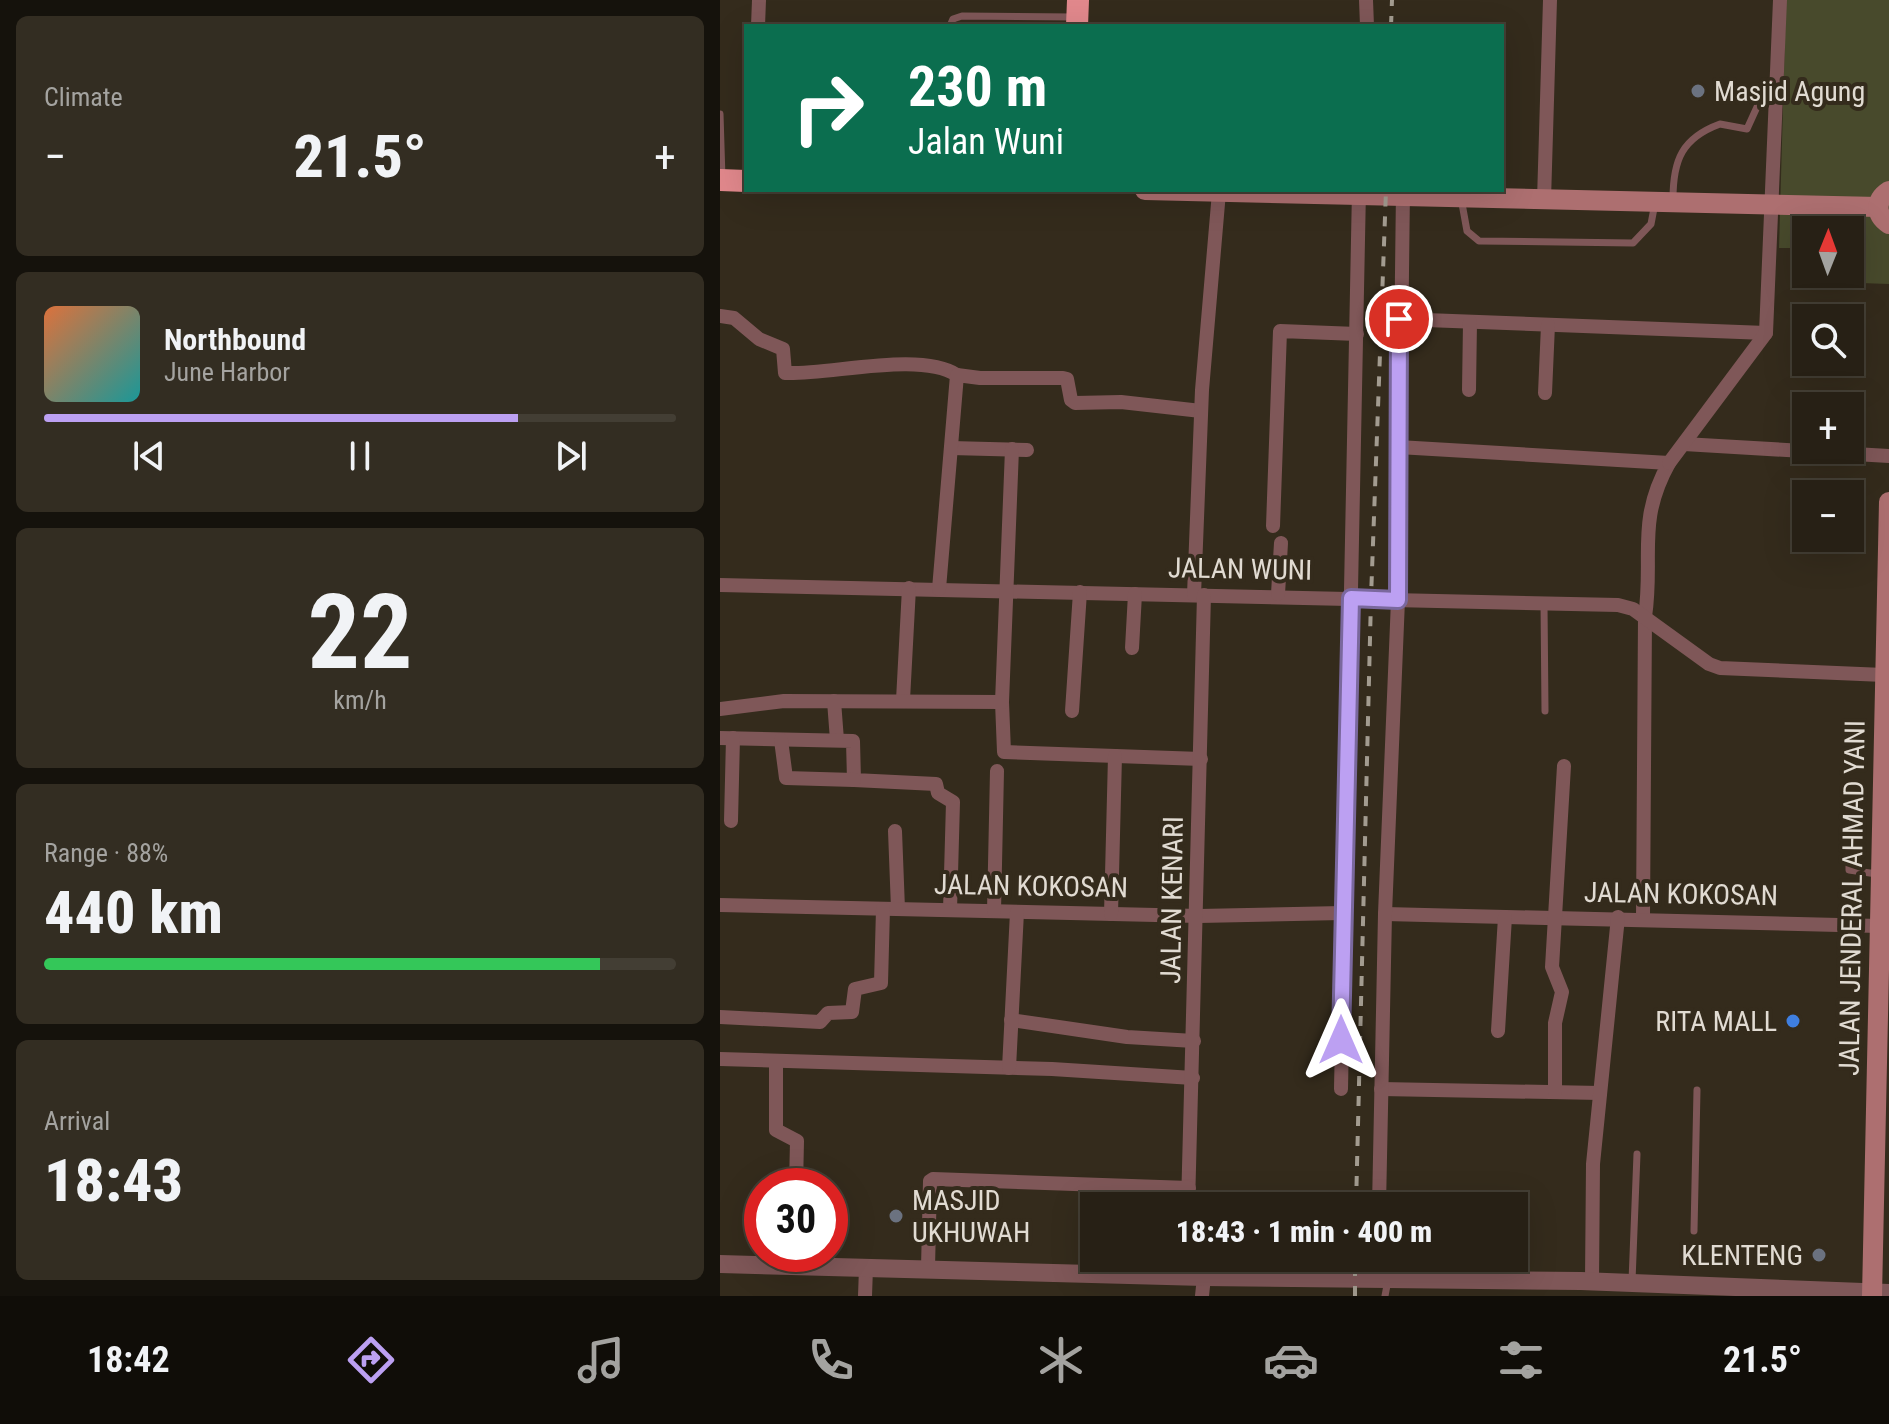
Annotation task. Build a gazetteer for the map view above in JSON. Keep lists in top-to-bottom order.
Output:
{
  "streets": {
    "main road": ["JALAN JENDERAL AHMAD YANI"],
    "street": ["JALAN WUNI", "JALAN KOKOSAN", "JALAN KENARI"]
  },
  "crossings": [
    ["JALAN WUNI", "JALAN JENDERAL AHMAD YANI"],
    ["JALAN WUNI", "JALAN KENARI"],
    ["JALAN KOKOSAN", "JALAN JENDERAL AHMAD YANI"],
    ["JALAN KOKOSAN", "JALAN KENARI"]
  ],
  "places": [
    "Masjid Agung",
    "RITA MALL",
    "MASJID UKHUWAH",
    "KLENTENG"
  ],
  "north": "top",
  "page": {
    "tile": [
      "Climate",
      ["22", "km/h"],
      ["Range · 88%", "440 km"],
      ["Arrival", "18:43"]
    ],
    "turn": ["230 m", "Jalan Wuni"],
    "heat": ["−", "21.5°", "+"],
    "map_buttons": ["+", "−"],
    "song": ["Northbound", "June Harbor"],
    "limit": "30",
    "trip": "18:43 · 1 min · 400 m",
    "tabs": ["18:42", "21.5°"]
  }
}
